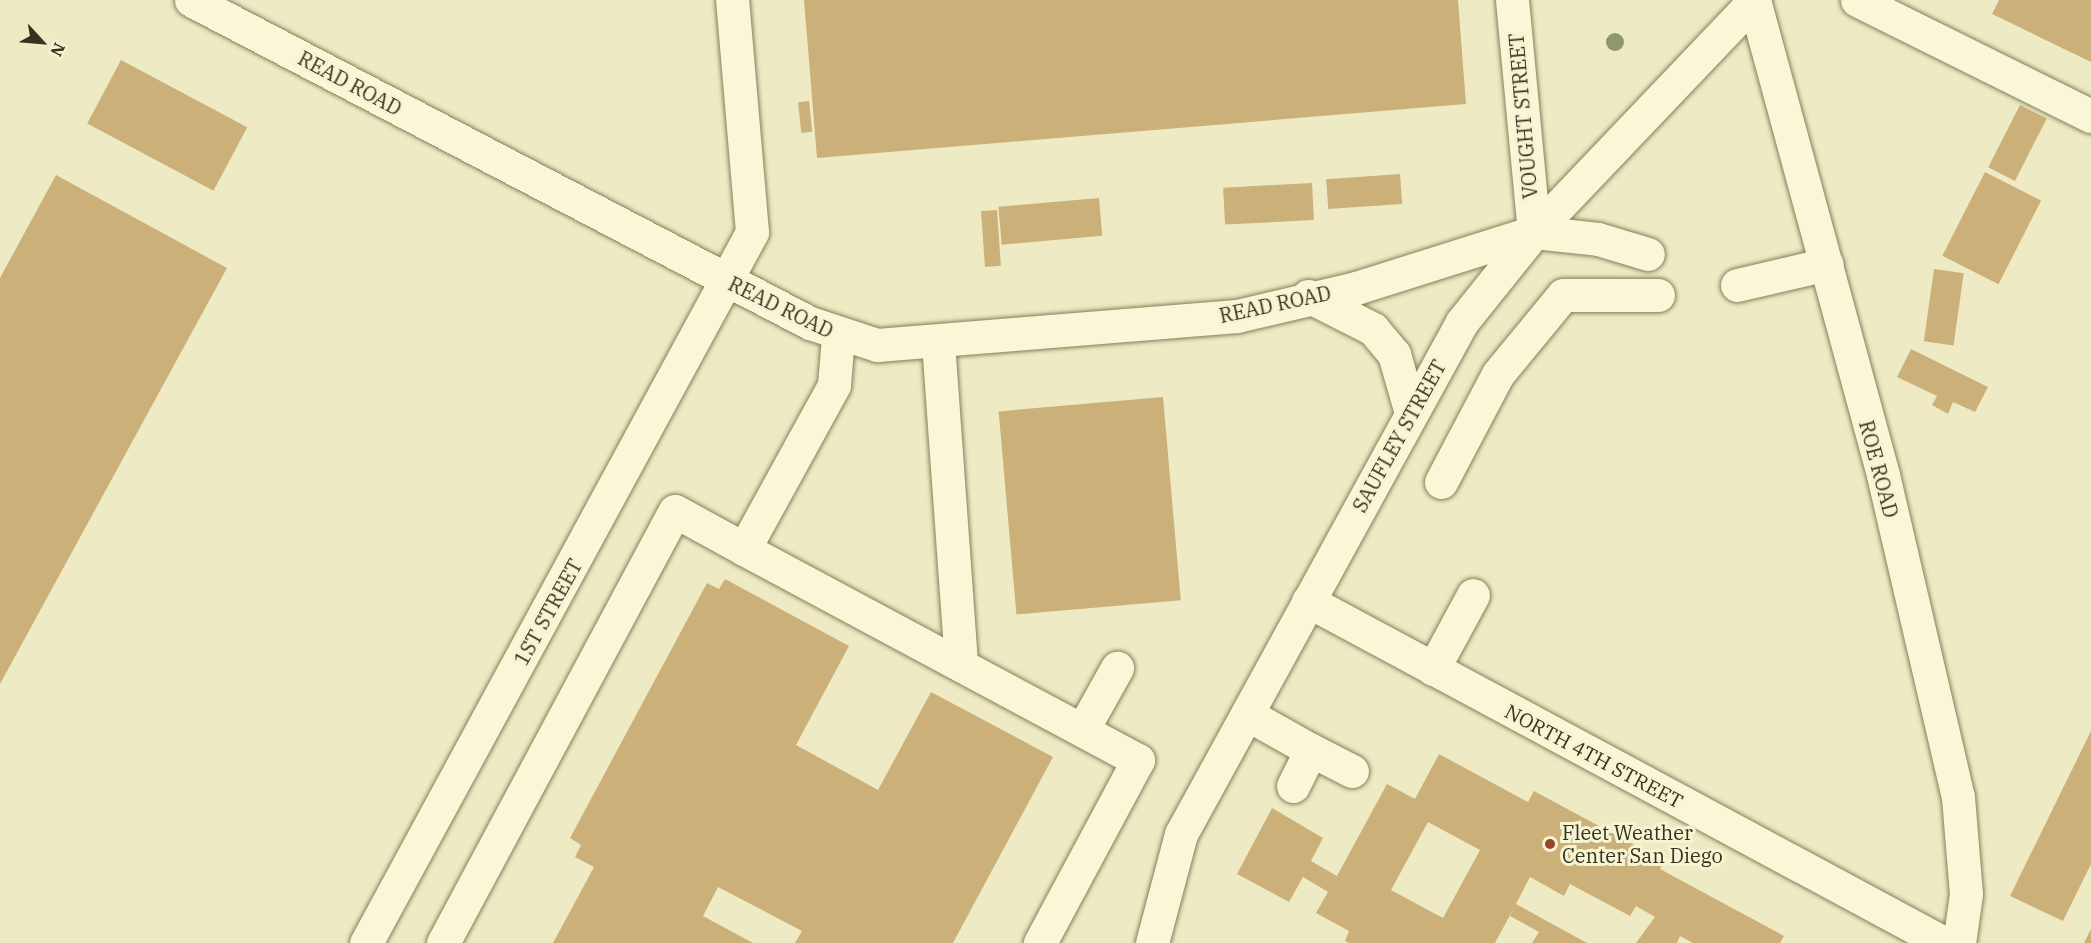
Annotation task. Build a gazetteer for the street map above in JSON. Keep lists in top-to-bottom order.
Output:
{
  "streets": {
    "street": [
      "READ ROAD",
      "VOUGHT STREET",
      "SAUFLEY STREET",
      "ROE ROAD",
      "1ST STREET",
      "NORTH 4TH STREET"
    ]
  },
  "crossings": [
    ["READ ROAD", "VOUGHT STREET"],
    ["READ ROAD", "SAUFLEY STREET"],
    ["READ ROAD", "1ST STREET"],
    ["VOUGHT STREET", "SAUFLEY STREET"],
    ["SAUFLEY STREET", "ROE ROAD"],
    ["SAUFLEY STREET", "NORTH 4TH STREET"]
  ],
  "places": ["Fleet Weather Center San Diego"],
  "north": "bottom right"
}
